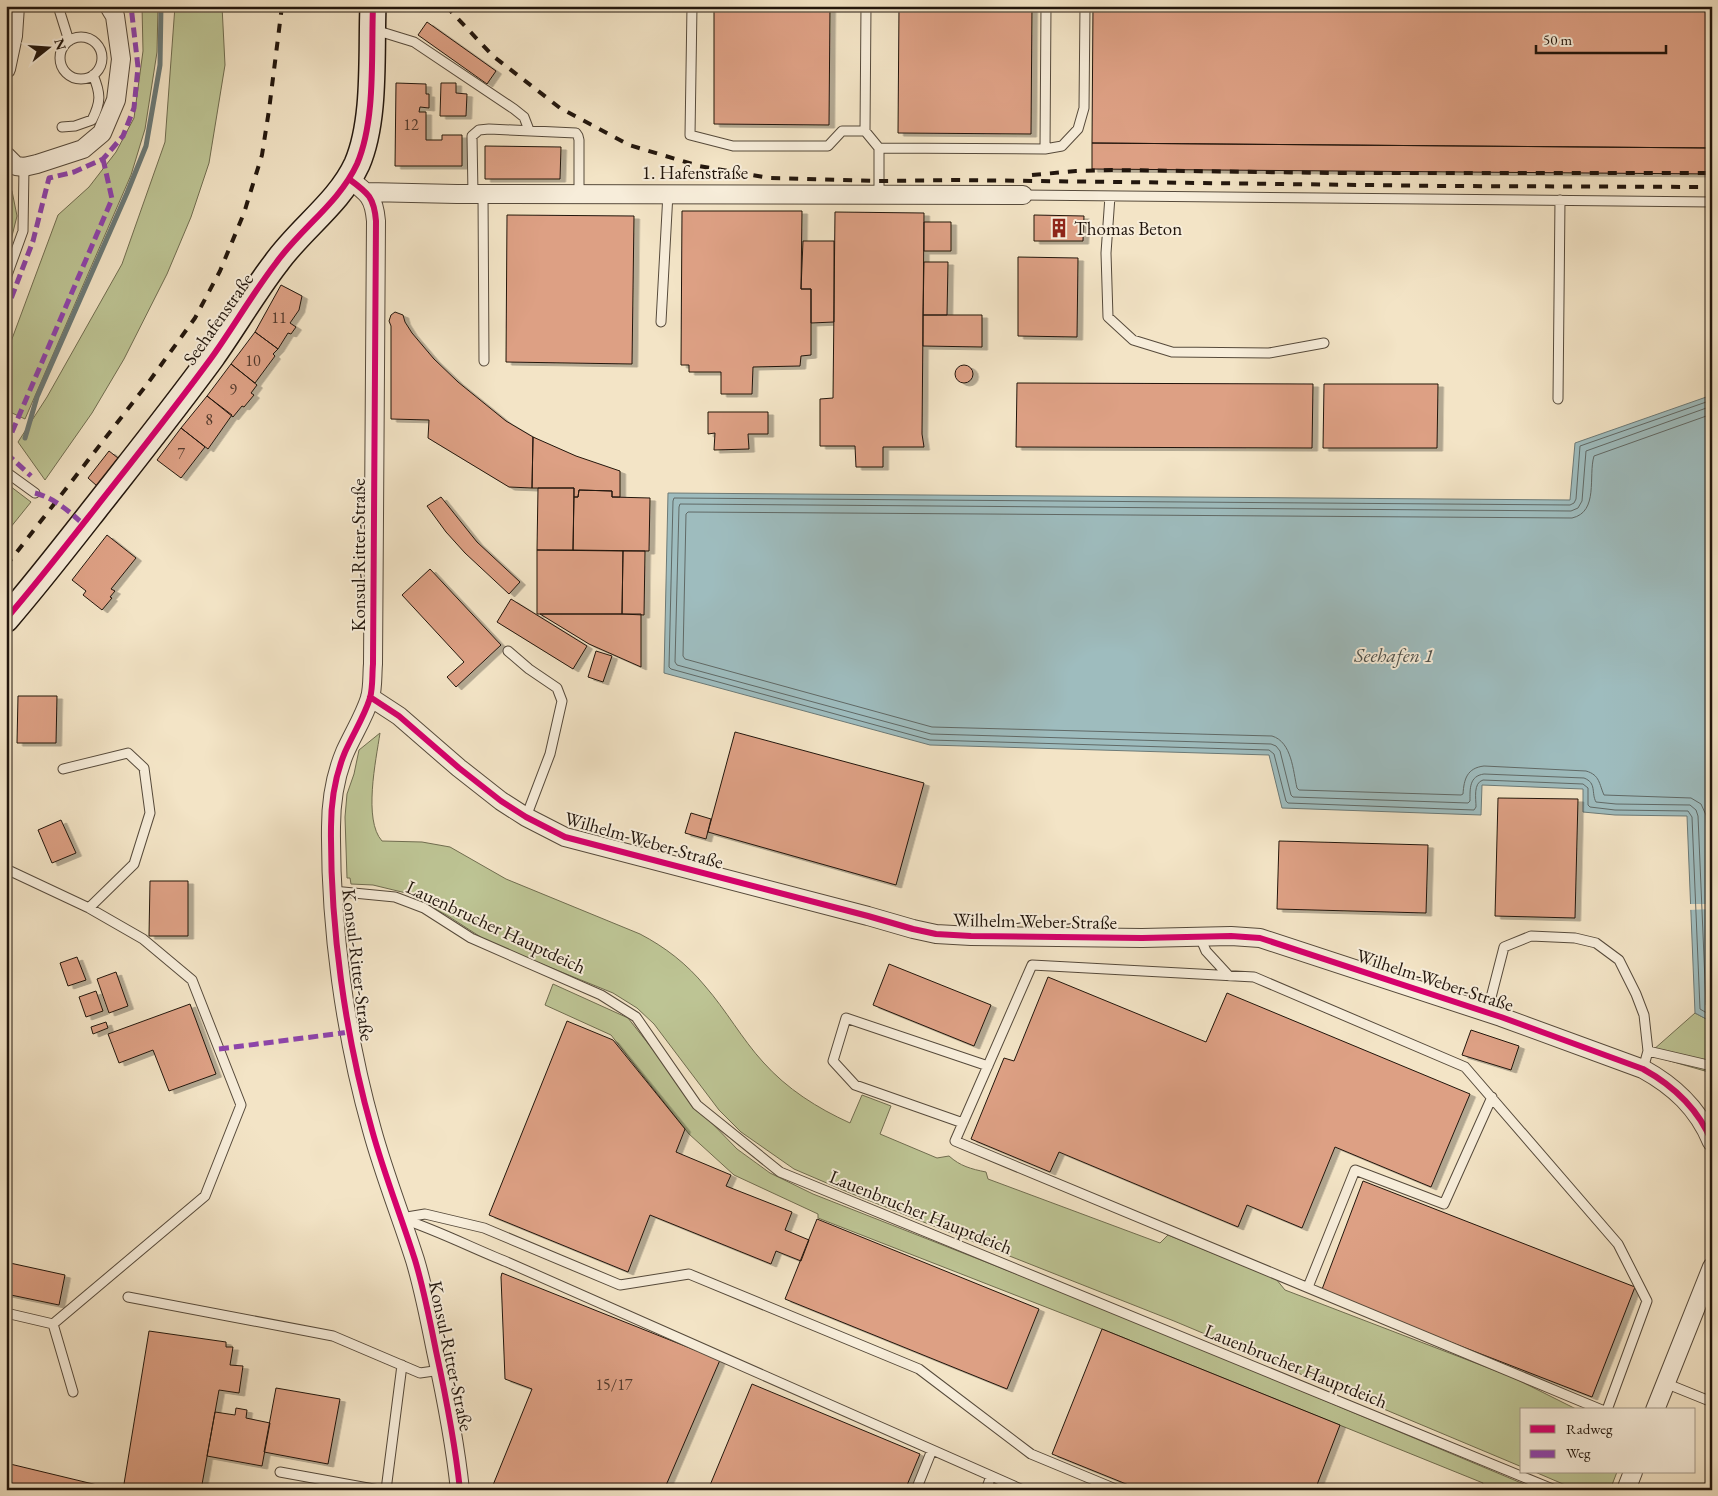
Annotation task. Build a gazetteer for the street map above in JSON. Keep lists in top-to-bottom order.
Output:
{
  "streets": {
    "main road": ["Seehafenstraße"],
    "street": ["1. Hafenstraße", "Konsul-Ritter-Straße", "Wilhelm-Weber-Straße"],
    "lane": ["Lauenbrucher Hauptdeich"]
  },
  "crossings": [
    ["1. Hafenstraße", "Seehafenstraße"],
    ["1. Hafenstraße", "Konsul-Ritter-Straße"],
    ["Seehafenstraße", "Konsul-Ritter-Straße"],
    ["Konsul-Ritter-Straße", "Wilhelm-Weber-Straße"],
    ["Konsul-Ritter-Straße", "Lauenbrucher Hauptdeich"]
  ],
  "water": ["Seehafen 1"],
  "places": {
    "building": ["Thomas Beton"]
  },
  "house_numbers": [
    "12",
    "11",
    "10",
    "9",
    "8",
    "7",
    "15/17"
  ],
  "legend": ["Radweg", "Weg"],
  "scale_bar": "50 m",
  "north": "right"
}
